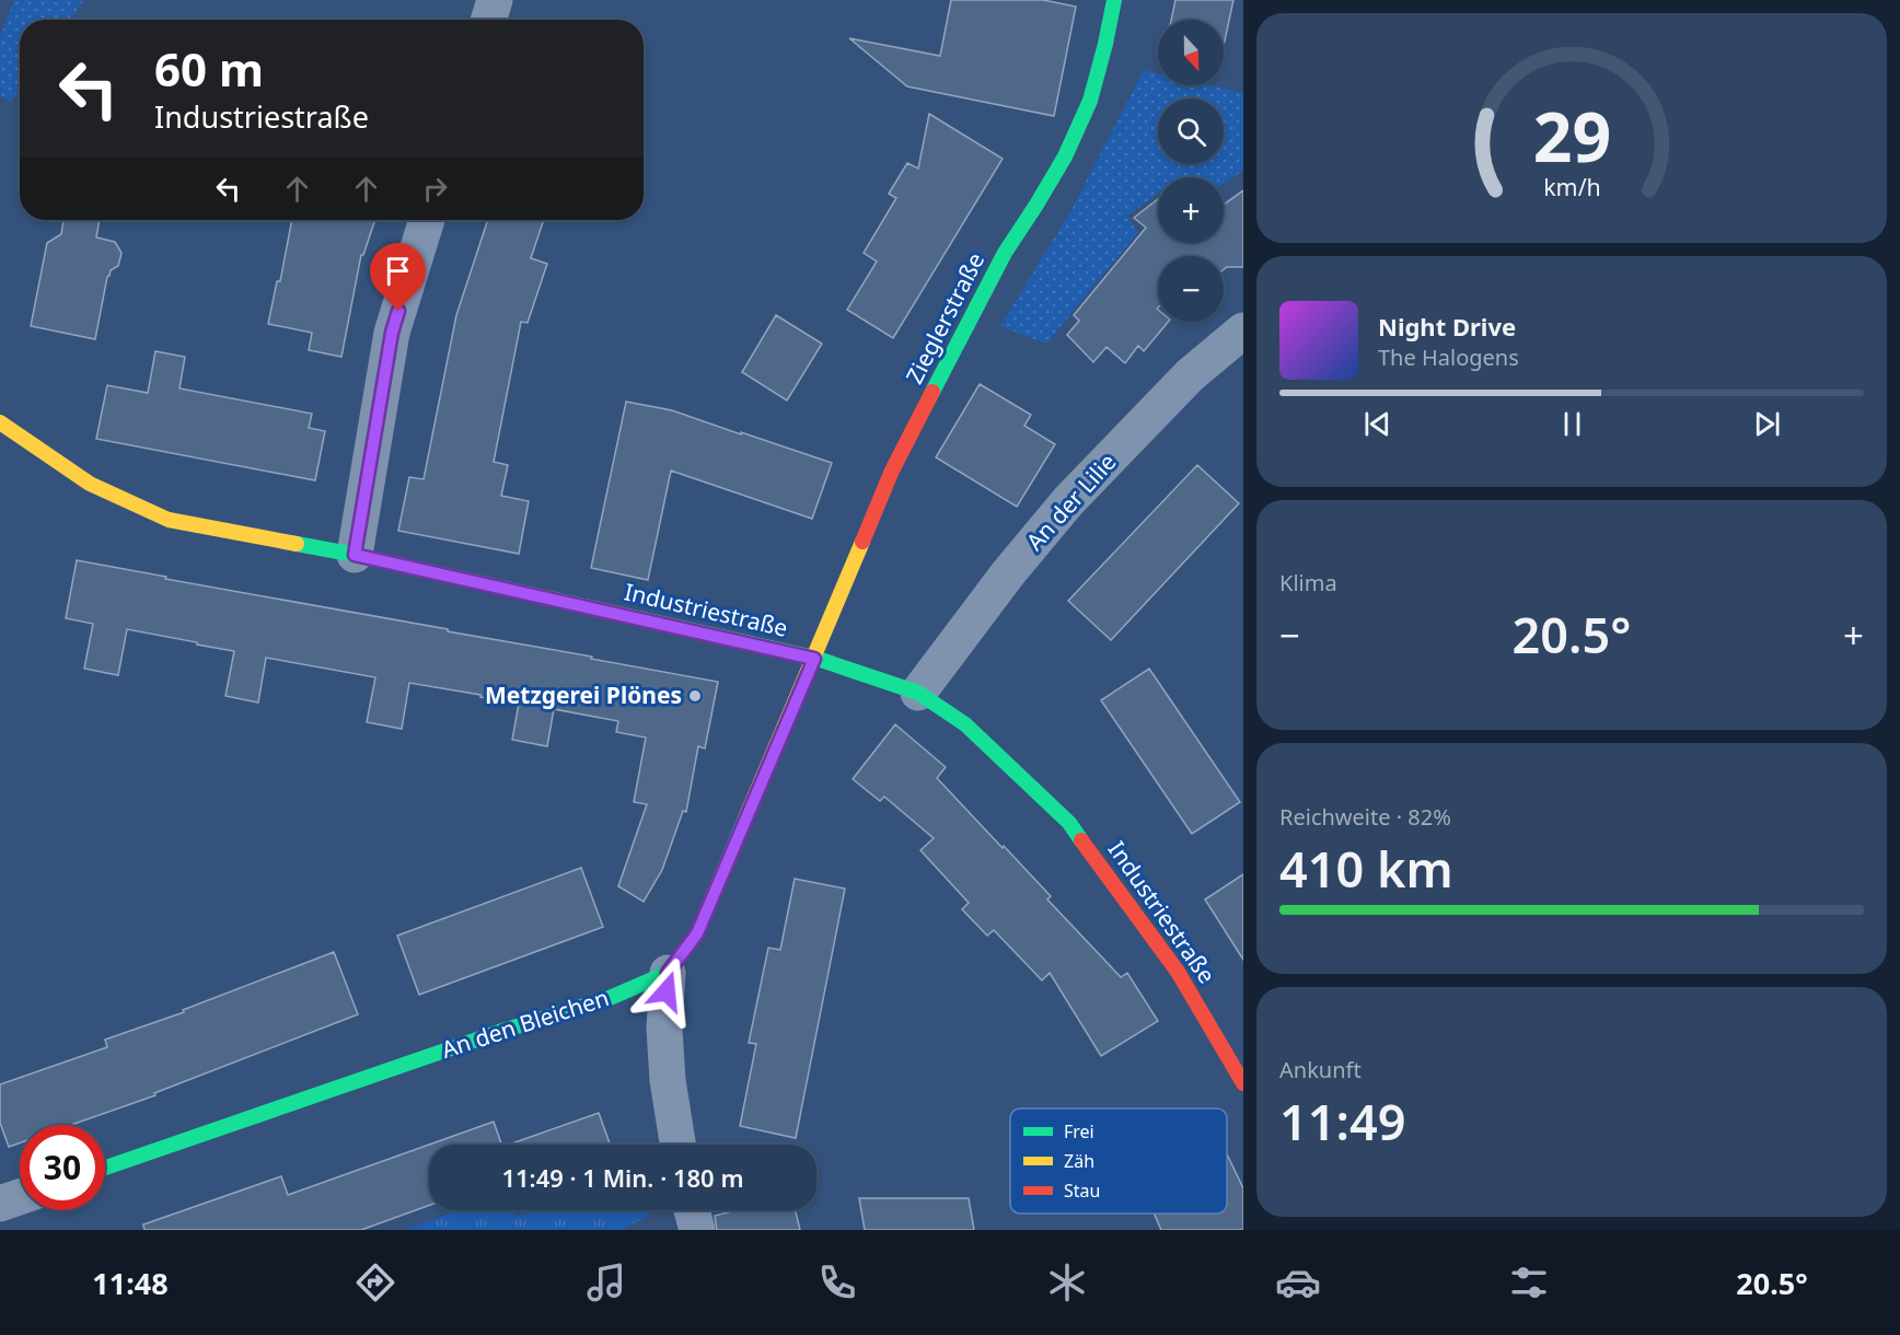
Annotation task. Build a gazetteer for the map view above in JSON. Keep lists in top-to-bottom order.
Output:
{
  "streets": {
    "street": [
      "Zieglerstraße",
      "An der Lilie",
      "Industriestraße",
      "An den Bleichen"
    ]
  },
  "crossings": [
    ["Zieglerstraße", "Industriestraße"],
    ["Zieglerstraße", "An den Bleichen"],
    ["An der Lilie", "Industriestraße"],
    ["Industriestraße", "An den Bleichen"]
  ],
  "places": ["Metzgerei Plönes"],
  "legend": ["Frei", "Zäh", "Stau"],
  "north": "bottom",
  "page": {
    "map_buttons": ["+", "−"],
    "turn": ["60 m", "Industriestraße"],
    "song": ["Night Drive", "The Halogens"],
    "tile": [
      "Klima",
      ["Reichweite · 82%", "410 km"],
      ["Ankunft", "11:49"]
    ],
    "heat": ["−", "20.5°", "+"],
    "limit": "30",
    "trip": "11:49 · 1 Min. · 180 m",
    "tabs": ["11:48", "20.5°"],
    "gauge": ["29", "km/h"]
  }
}
